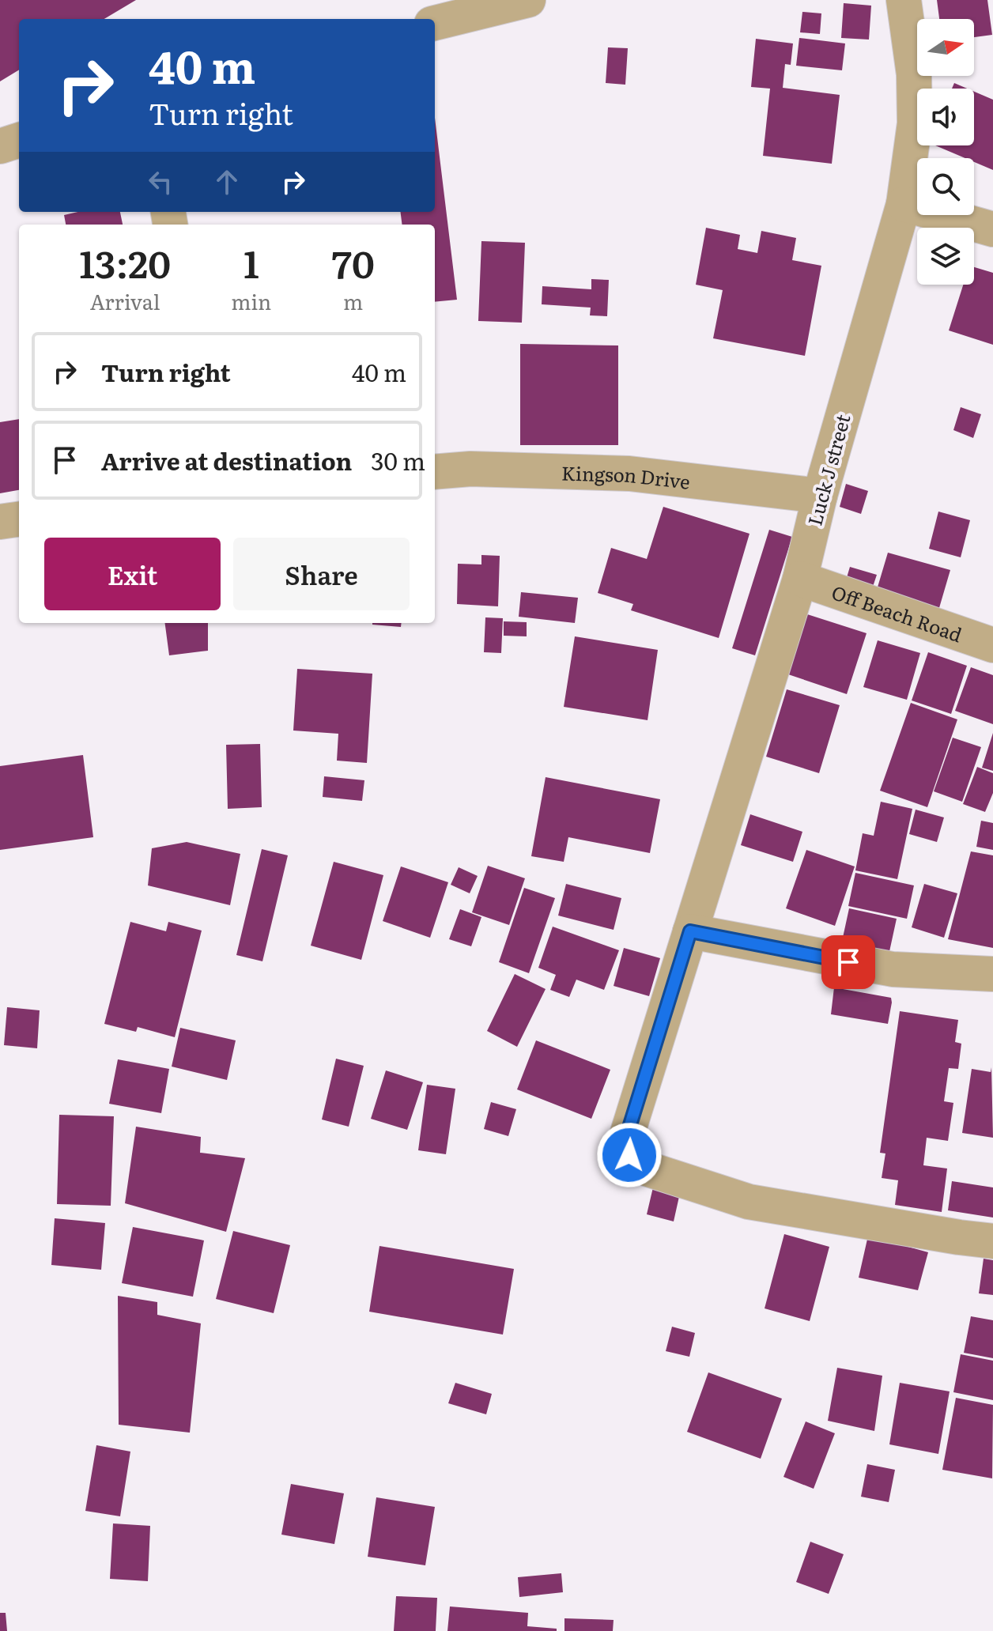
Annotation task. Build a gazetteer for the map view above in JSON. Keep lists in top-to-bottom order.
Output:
{
  "streets": {
    "street": ["Luck J street", "Kingson Drive", "Off Beach Road"]
  },
  "crossings": [
    ["Luck J street", "Kingson Drive"],
    ["Luck J street", "Off Beach Road"]
  ],
  "north": "right",
  "page": {
    "turn": ["40 m", "Turn right"],
    "eta": [
      "13:20",
      "Arrival",
      "1",
      "min",
      "70",
      "m"
    ],
    "list": [
      {
        "name": "Turn right",
        "value": "40 m"
      },
      {
        "name": "Arrive at destination",
        "value": "30 m"
      }
    ],
    "buttons": ["Exit", "Share"]
  }
}
